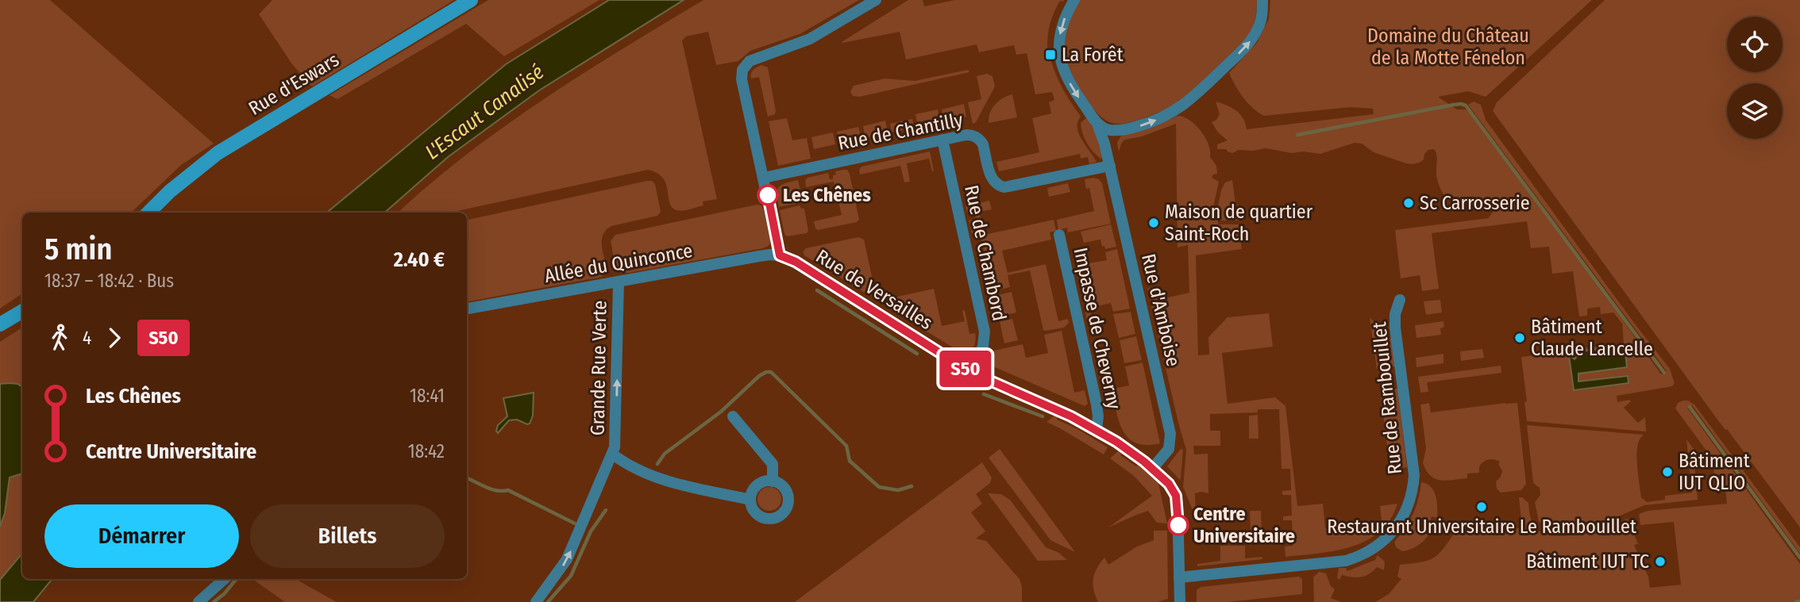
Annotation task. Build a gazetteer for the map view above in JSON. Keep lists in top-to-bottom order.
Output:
{
  "streets": {
    "street": [
      "Rue d'Eswars",
      "Rue de Chantilly",
      "Rue de Chambord",
      "Allée du Quinconce",
      "Rue de Versailles",
      "Rue d'Amboise",
      "Impasse de Cheverny",
      "Grande Rue Verte",
      "Rue de Rambouillet"
    ]
  },
  "crossings": [
    ["Rue de Chantilly", "Rue de Chambord"],
    ["Rue de Chantilly", "Rue d'Amboise"],
    ["Rue de Chambord", "Rue de Versailles"],
    ["Allée du Quinconce", "Rue de Versailles"],
    ["Allée du Quinconce", "Grande Rue Verte"],
    ["Rue de Versailles", "Rue d'Amboise"],
    ["Rue de Versailles", "Impasse de Cheverny"],
    ["Rue de Versailles", "Rue de Rambouillet"]
  ],
  "one_way": ["Grande Rue Verte"],
  "water": ["L'Escaut Canalisé"],
  "parks": ["Domaine du Château de la Motte Fénelon"],
  "places": {
    "transit": ["La Forêt"],
    "other": [
      "Les Chênes",
      "Sc Carrosserie",
      "Maison de quartier Saint-Roch",
      "Bâtiment Claude Lancelle",
      "Bâtiment IUT QLIO",
      "Restaurant Universitaire Le Rambouillet",
      "Centre Universitaire",
      "Bâtiment IUT TC"
    ]
  },
  "lines": ["bus line S50"],
  "page": {
    "on_map": "S50",
    "heading": ["5 min", "18:37 – 18:42 · Bus", "2.40 €"],
    "legs": ["4", "S50"],
    "list": [
      {
        "name": "Les Chênes",
        "value": "18:41"
      },
      {
        "name": "Centre Universitaire",
        "value": "18:42"
      }
    ],
    "buttons": ["Démarrer", "Billets"]
  }
}
